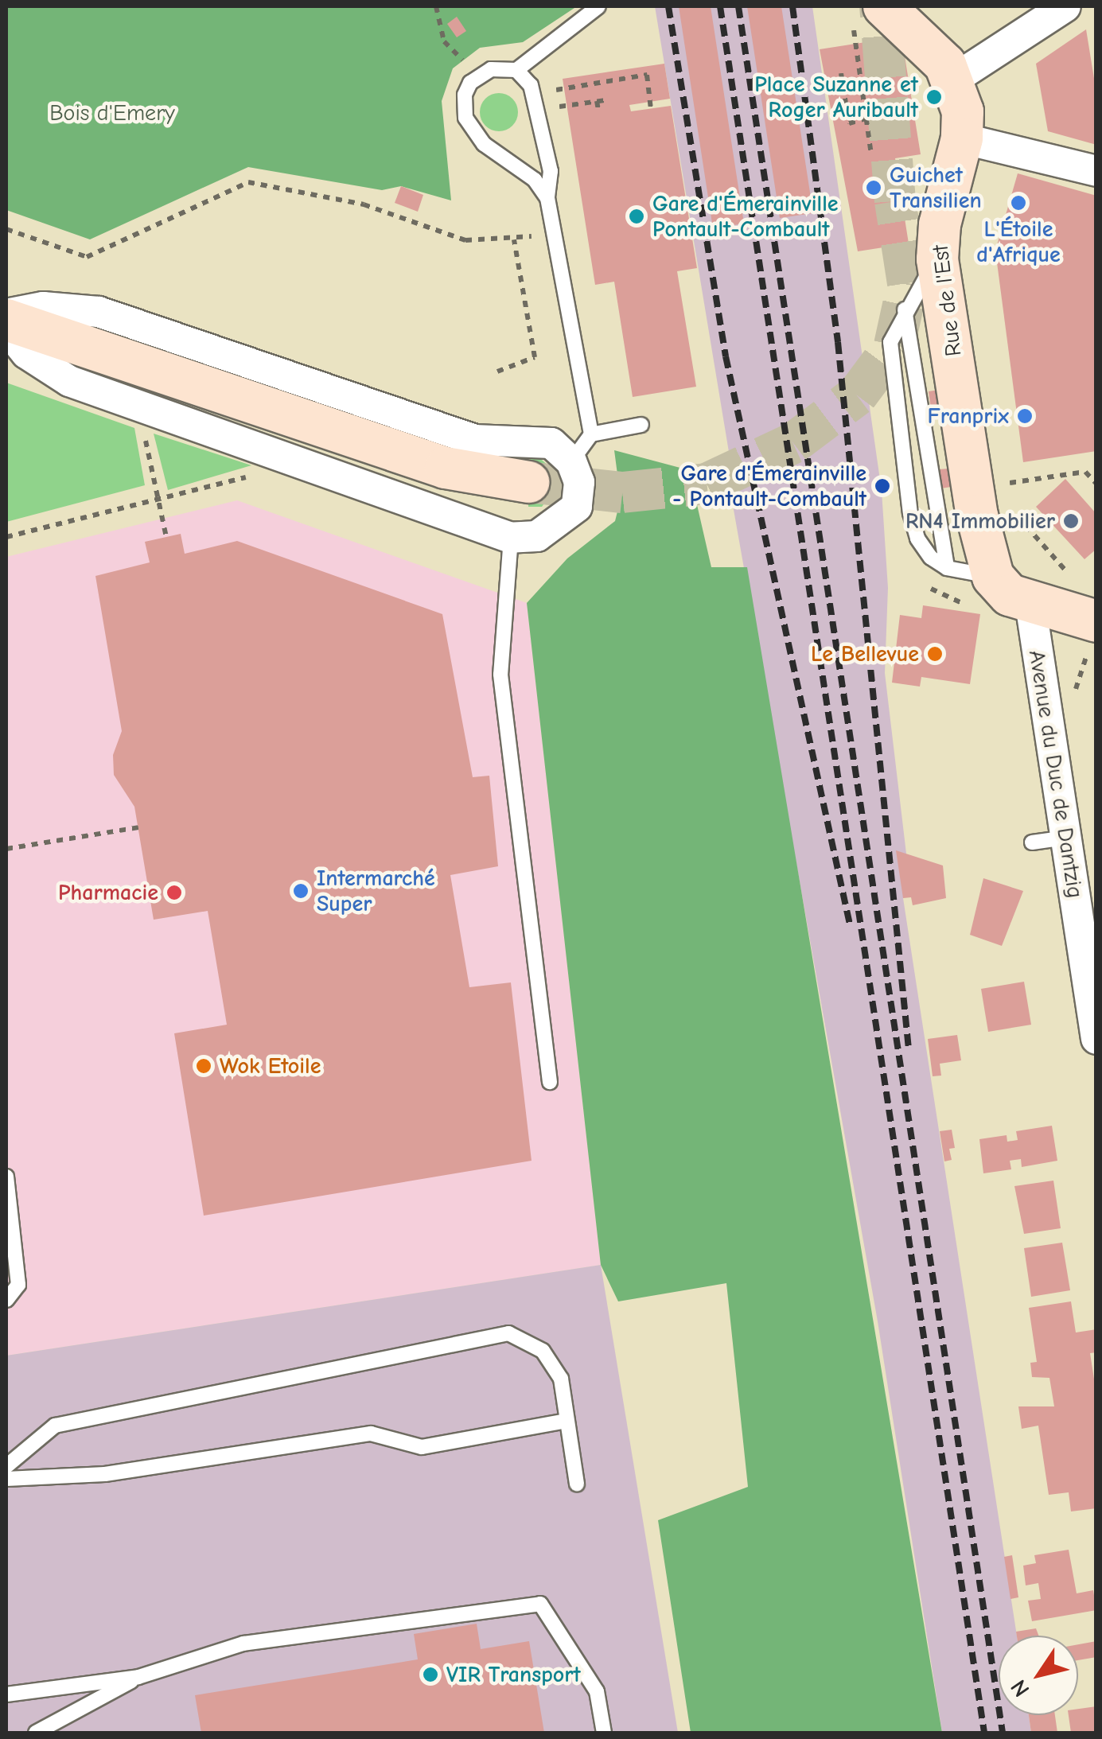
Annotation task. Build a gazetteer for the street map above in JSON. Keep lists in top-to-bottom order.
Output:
{
  "streets": {
    "street": ["Rue de l'Est", "Avenue du Duc de Dantzig"]
  },
  "parks": ["Bois d'Emery"],
  "places": [
    "Place Suzanne et Roger Auribault",
    "Guichet Transilien",
    "L'Étoile d'Afrique",
    "Gare d'Émerainville Pontault-Combault",
    "Franprix",
    "Gare d'Émerainville - Pontault-Combault",
    "RN4 Immobilier",
    "Le Bellevue",
    "Intermarché Super",
    "Pharmacie",
    "Wok Etoile",
    "VIR Transport"
  ],
  "north": "bottom left"
}
